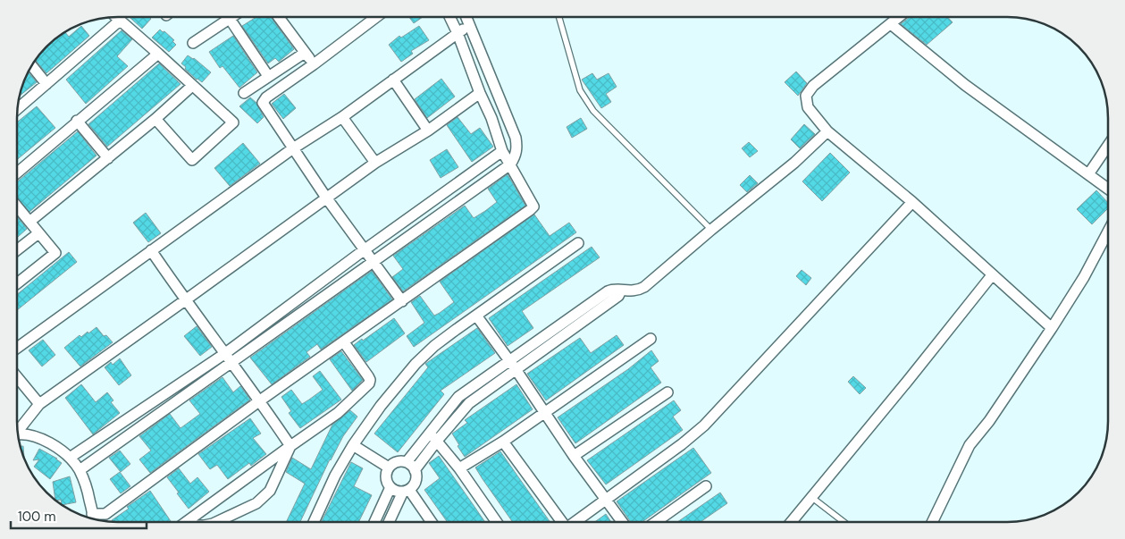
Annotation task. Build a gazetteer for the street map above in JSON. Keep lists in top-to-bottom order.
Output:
{
  "scale_bar": "100 m"
}
